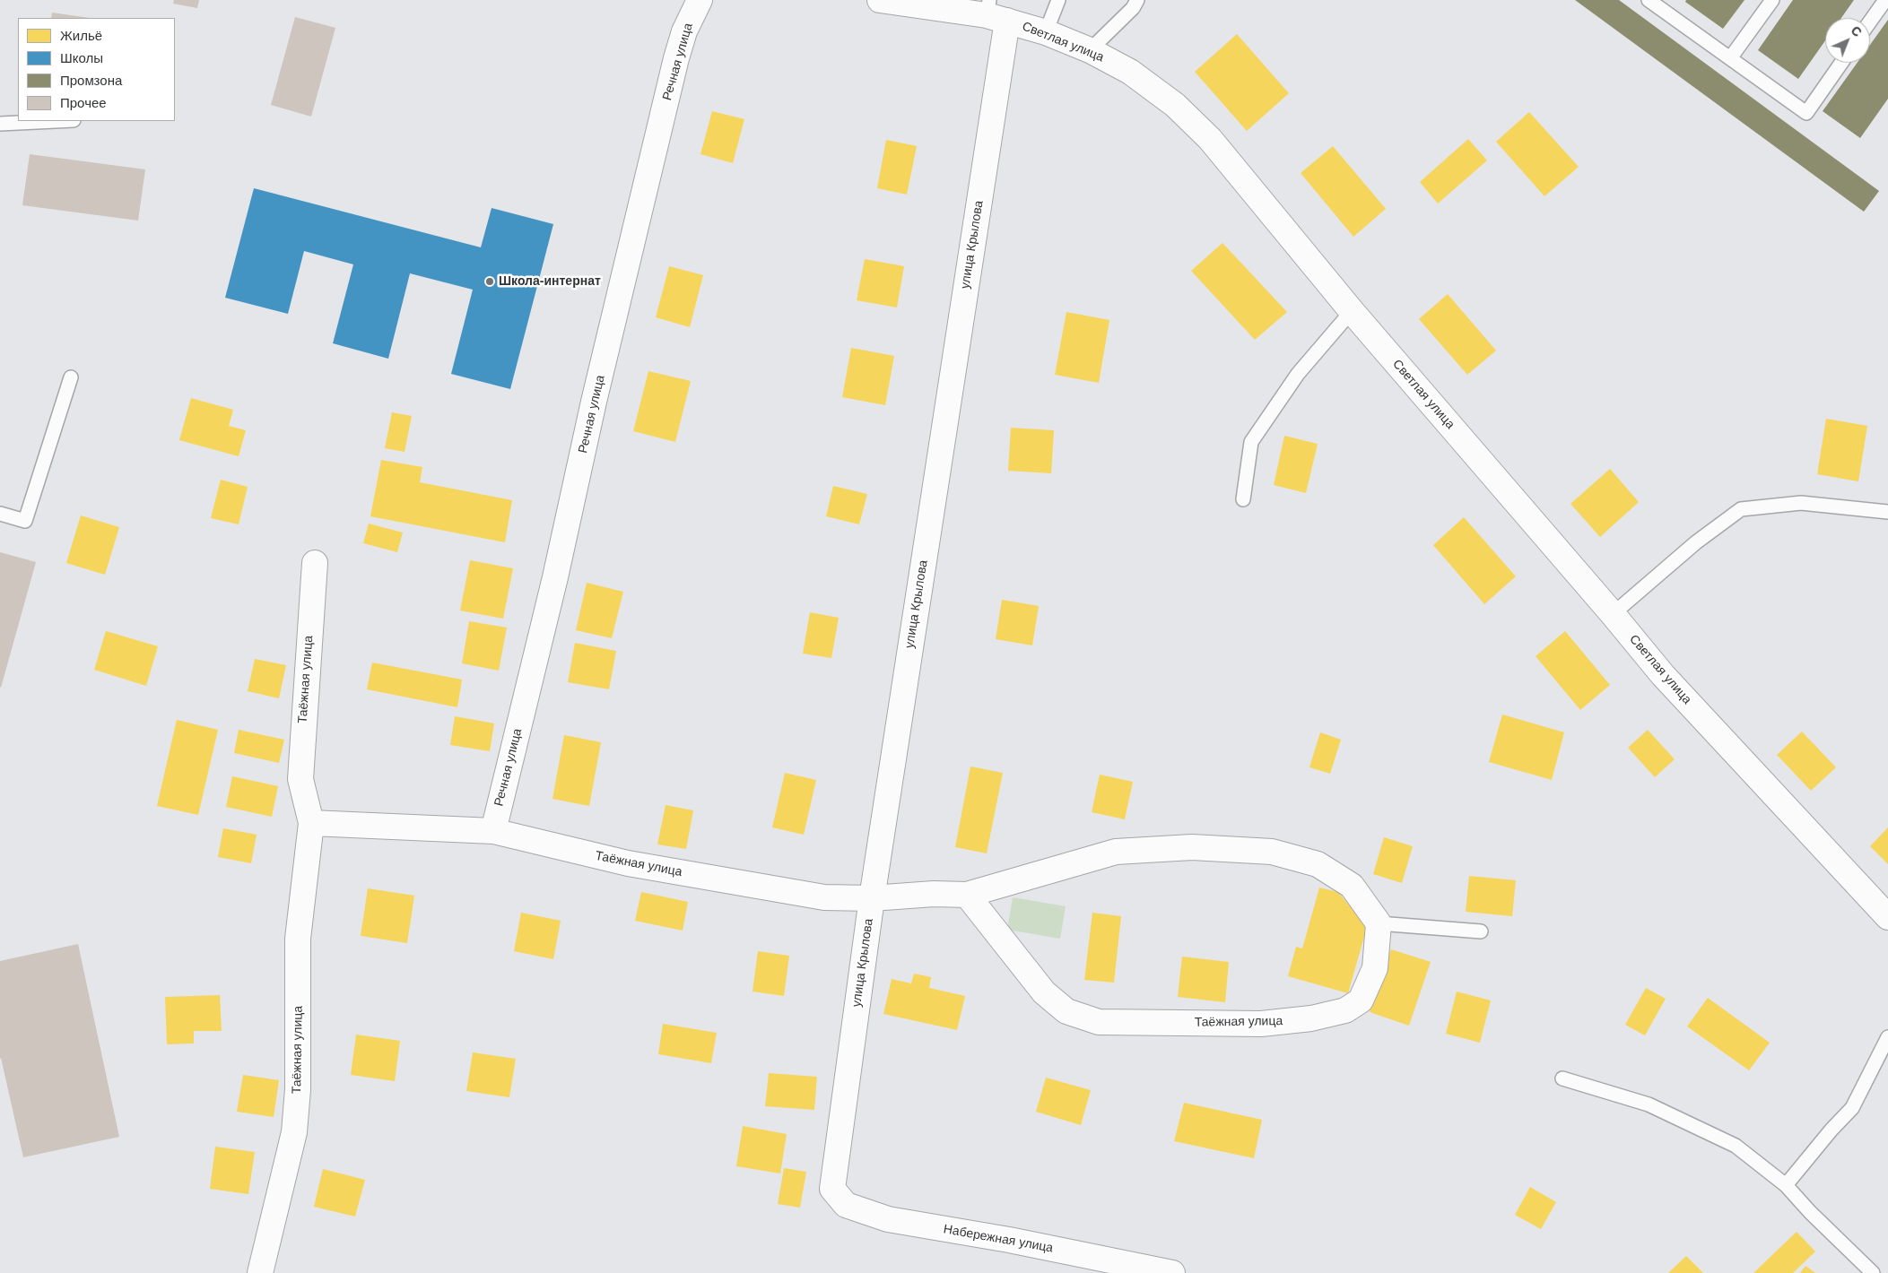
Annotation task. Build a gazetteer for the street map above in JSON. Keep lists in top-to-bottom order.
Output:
{
  "streets": {
    "street": [
      "Светлая улица",
      "Речная улица",
      "улица Крылова",
      "Таёжная улица",
      "Набережная улица"
    ]
  },
  "crossings": [
    ["Светлая улица", "улица Крылова"],
    ["Речная улица", "Таёжная улица"],
    ["улица Крылова", "Таёжная улица"],
    ["улица Крылова", "Набережная улица"]
  ],
  "places": ["Школа-интернат"],
  "legend": [
    "Жильё",
    "Школы",
    "Промзона",
    "Прочее"
  ],
  "north": "top right"
}
